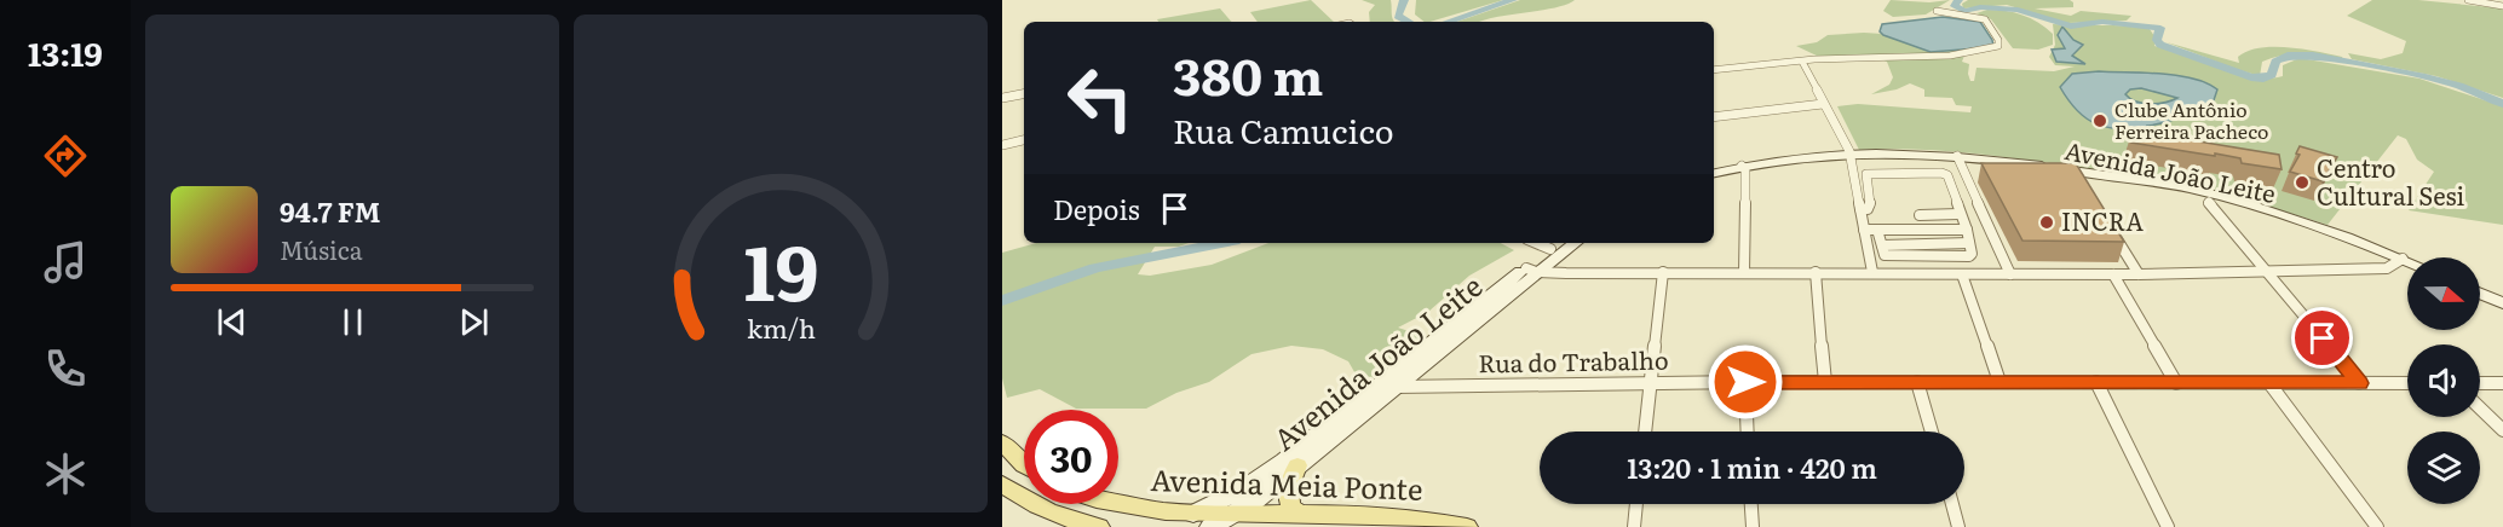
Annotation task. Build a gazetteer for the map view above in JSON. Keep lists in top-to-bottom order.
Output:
{
  "streets": {
    "main road": ["Avenida Meia Ponte"],
    "street": ["Avenida João Leite", "Rua do Trabalho"]
  },
  "crossings": [
    ["Avenida João Leite", "Rua do Trabalho"],
    ["Avenida João Leite", "Avenida Meia Ponte"]
  ],
  "places": ["Clube Antônio Ferreira Pacheco", "Centro Cultural Sesi", "INCRA"],
  "north": "right",
  "page": {
    "tabs": "13:19",
    "turn": ["380 m", "Rua Camucico"],
    "then": "Depois",
    "song": ["94.7 FM", "Música"],
    "limit": "30",
    "trip": "13:20 · 1 min · 420 m",
    "gauge": ["19", "km/h"]
  }
}
